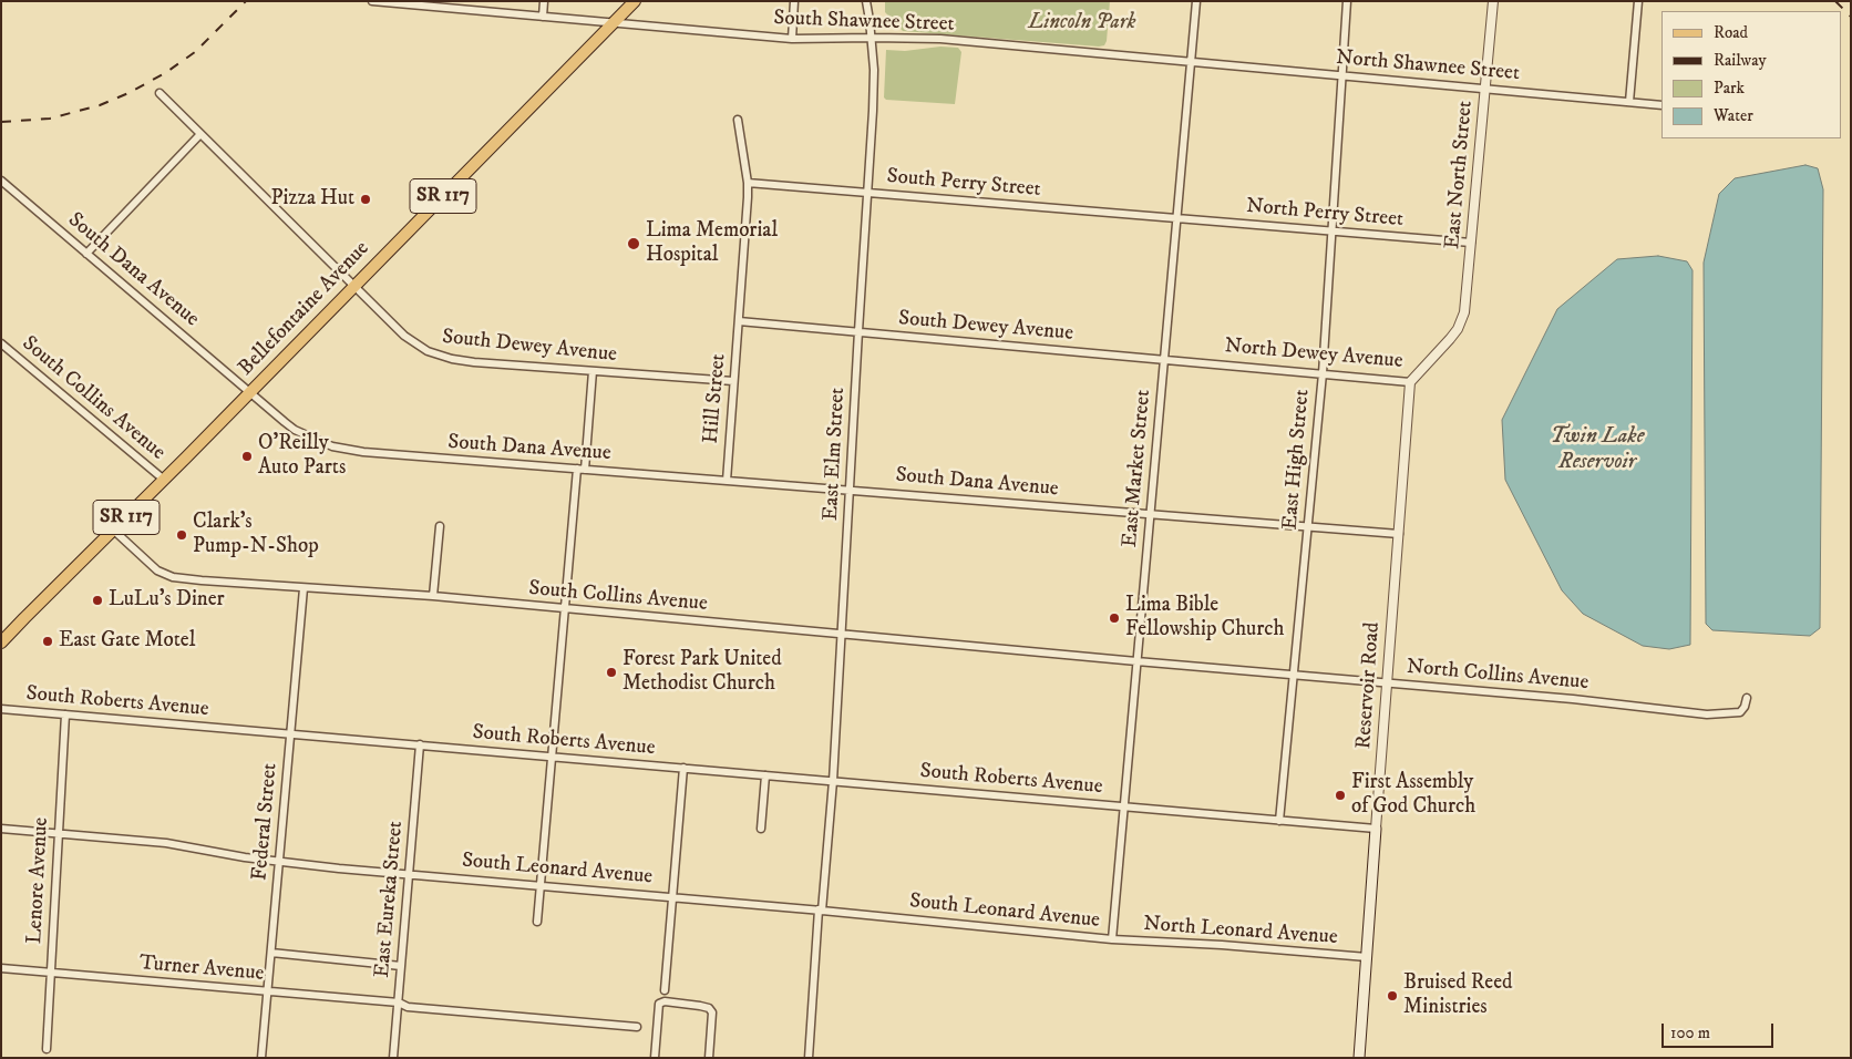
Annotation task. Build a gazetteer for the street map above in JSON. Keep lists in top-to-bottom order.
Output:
{
  "streets": {
    "main road": ["SR 117", "Bellefontaine Avenue", "Reservoir Road"],
    "street": [
      "South Shawnee Street",
      "North Shawnee Street",
      "East North Street",
      "South Perry Street",
      "North Perry Street",
      "South Dana Avenue",
      "South Dewey Avenue",
      "North Dewey Avenue",
      "South Collins Avenue",
      "Hill Street",
      "East Elm Street",
      "East High Street",
      "East Market Street",
      "North Collins Avenue",
      "South Roberts Avenue",
      "Federal Street",
      "South Leonard Avenue",
      "Lenore Avenue",
      "East Eureka Street",
      "North Leonard Avenue",
      "Turner Avenue"
    ]
  },
  "crossings": [
    ["South Shawnee Street", "North Shawnee Street"],
    ["South Shawnee Street", "Bellefontaine Avenue"],
    ["South Shawnee Street", "East Elm Street"],
    ["South Shawnee Street", "East Market Street"],
    ["North Shawnee Street", "East North Street"],
    ["North Shawnee Street", "East High Street"],
    ["North Shawnee Street", "East Market Street"],
    ["East North Street", "North Perry Street"],
    ["East North Street", "North Dewey Avenue"],
    ["South Perry Street", "North Perry Street"],
    ["South Perry Street", "Hill Street"],
    ["South Perry Street", "East Elm Street"],
    ["South Perry Street", "East Market Street"],
    ["North Perry Street", "East High Street"],
    ["North Perry Street", "East Market Street"],
    ["South Dana Avenue", "Bellefontaine Avenue"],
    ["South Dana Avenue", "Hill Street"],
    ["South Dana Avenue", "East Elm Street"],
    ["South Dana Avenue", "East High Street"],
    ["South Dana Avenue", "East Market Street"],
    ["South Dana Avenue", "Reservoir Road"],
    ["Bellefontaine Avenue", "South Dewey Avenue"],
    ["Bellefontaine Avenue", "South Collins Avenue"],
    ["South Dewey Avenue", "North Dewey Avenue"],
    ["South Dewey Avenue", "Hill Street"],
    ["South Dewey Avenue", "East Elm Street"],
    ["South Dewey Avenue", "East Market Street"],
    ["North Dewey Avenue", "East High Street"],
    ["North Dewey Avenue", "East Market Street"],
    ["North Dewey Avenue", "Reservoir Road"],
    ["South Collins Avenue", "East Elm Street"],
    ["South Collins Avenue", "East Market Street"],
    ["South Collins Avenue", "North Collins Avenue"],
    ["South Collins Avenue", "Federal Street"],
    ["East Elm Street", "South Roberts Avenue"],
    ["East Elm Street", "South Leonard Avenue"],
    ["East High Street", "North Collins Avenue"],
    ["East High Street", "South Roberts Avenue"],
    ["East Market Street", "North Collins Avenue"],
    ["East Market Street", "South Roberts Avenue"],
    ["East Market Street", "South Leonard Avenue"],
    ["East Market Street", "North Leonard Avenue"],
    ["North Collins Avenue", "Reservoir Road"],
    ["Reservoir Road", "South Roberts Avenue"],
    ["Reservoir Road", "North Leonard Avenue"],
    ["South Roberts Avenue", "Federal Street"],
    ["South Roberts Avenue", "Lenore Avenue"],
    ["South Roberts Avenue", "East Eureka Street"],
    ["Federal Street", "South Leonard Avenue"],
    ["Federal Street", "Turner Avenue"],
    ["South Leonard Avenue", "Lenore Avenue"],
    ["South Leonard Avenue", "East Eureka Street"],
    ["South Leonard Avenue", "North Leonard Avenue"],
    ["Lenore Avenue", "Turner Avenue"],
    ["East Eureka Street", "Turner Avenue"]
  ],
  "water": ["Twin Lake Reservoir"],
  "parks": ["Lincoln Park"],
  "places": [
    "Pizza Hut",
    "Lima Memorial Hospital",
    "O'Reilly Auto Parts",
    "Clark's Pump-N-Shop",
    "LuLu's Diner",
    "Lima Bible Fellowship Church",
    "East Gate Motel",
    "Forest Park United Methodist Church",
    "First Assembly of God Church",
    "Bruised Reed Ministries"
  ],
  "legend": [
    "Road",
    "Railway",
    "Park",
    "Water"
  ],
  "scale_bar": "100 m"
}
